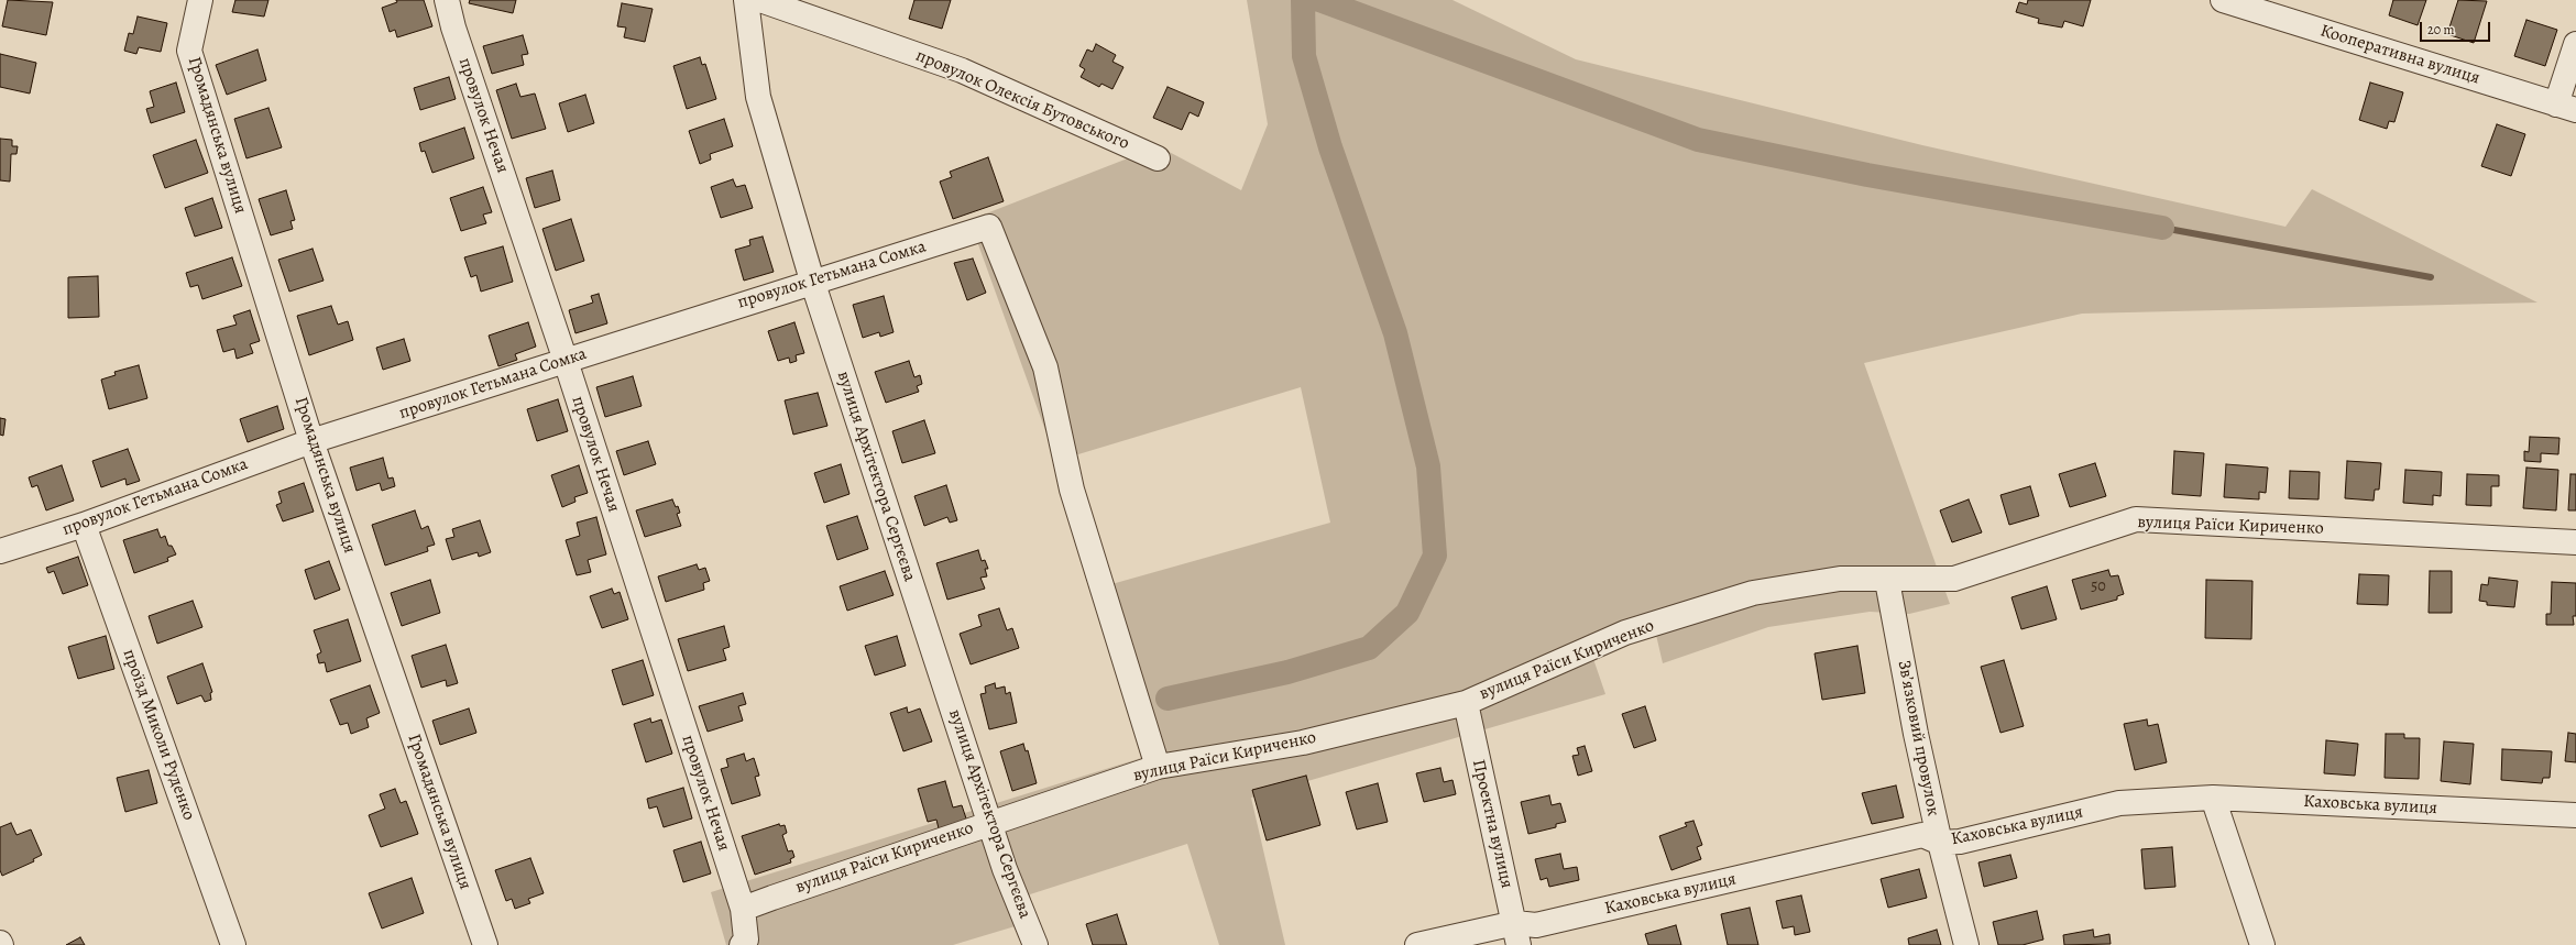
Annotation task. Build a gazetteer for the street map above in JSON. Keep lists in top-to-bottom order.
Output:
{
  "streets": {
    "street": [
      "Кооперативна вулиця",
      "провулок Олексія Бутовського",
      "провулок Нечая",
      "Громадянська вулиця",
      "провулок Гетьмана Сомка",
      "вулиця Архітектора Сергєєва",
      "вулиця Раїси Кириченко",
      "проїзд Миколи Руденко",
      "Звʼязковий провулок",
      "Каховська вулиця",
      "Проектна вулиця"
    ]
  },
  "crossings": [
    ["провулок Нечая", "провулок Гетьмана Сомка"],
    ["провулок Нечая", "вулиця Раїси Кириченко"],
    ["Громадянська вулиця", "провулок Гетьмана Сомка"],
    ["провулок Гетьмана Сомка", "вулиця Архітектора Сергєєва"],
    ["провулок Гетьмана Сомка", "вулиця Раїси Кириченко"],
    ["провулок Гетьмана Сомка", "проїзд Миколи Руденко"],
    ["вулиця Архітектора Сергєєва", "вулиця Раїси Кириченко"],
    ["вулиця Раїси Кириченко", "Звʼязковий провулок"],
    ["вулиця Раїси Кириченко", "Проектна вулиця"],
    ["Звʼязковий провулок", "Каховська вулиця"],
    ["Каховська вулиця", "Проектна вулиця"]
  ],
  "house_numbers": ["50"],
  "scale_bar": "20 m"
}
